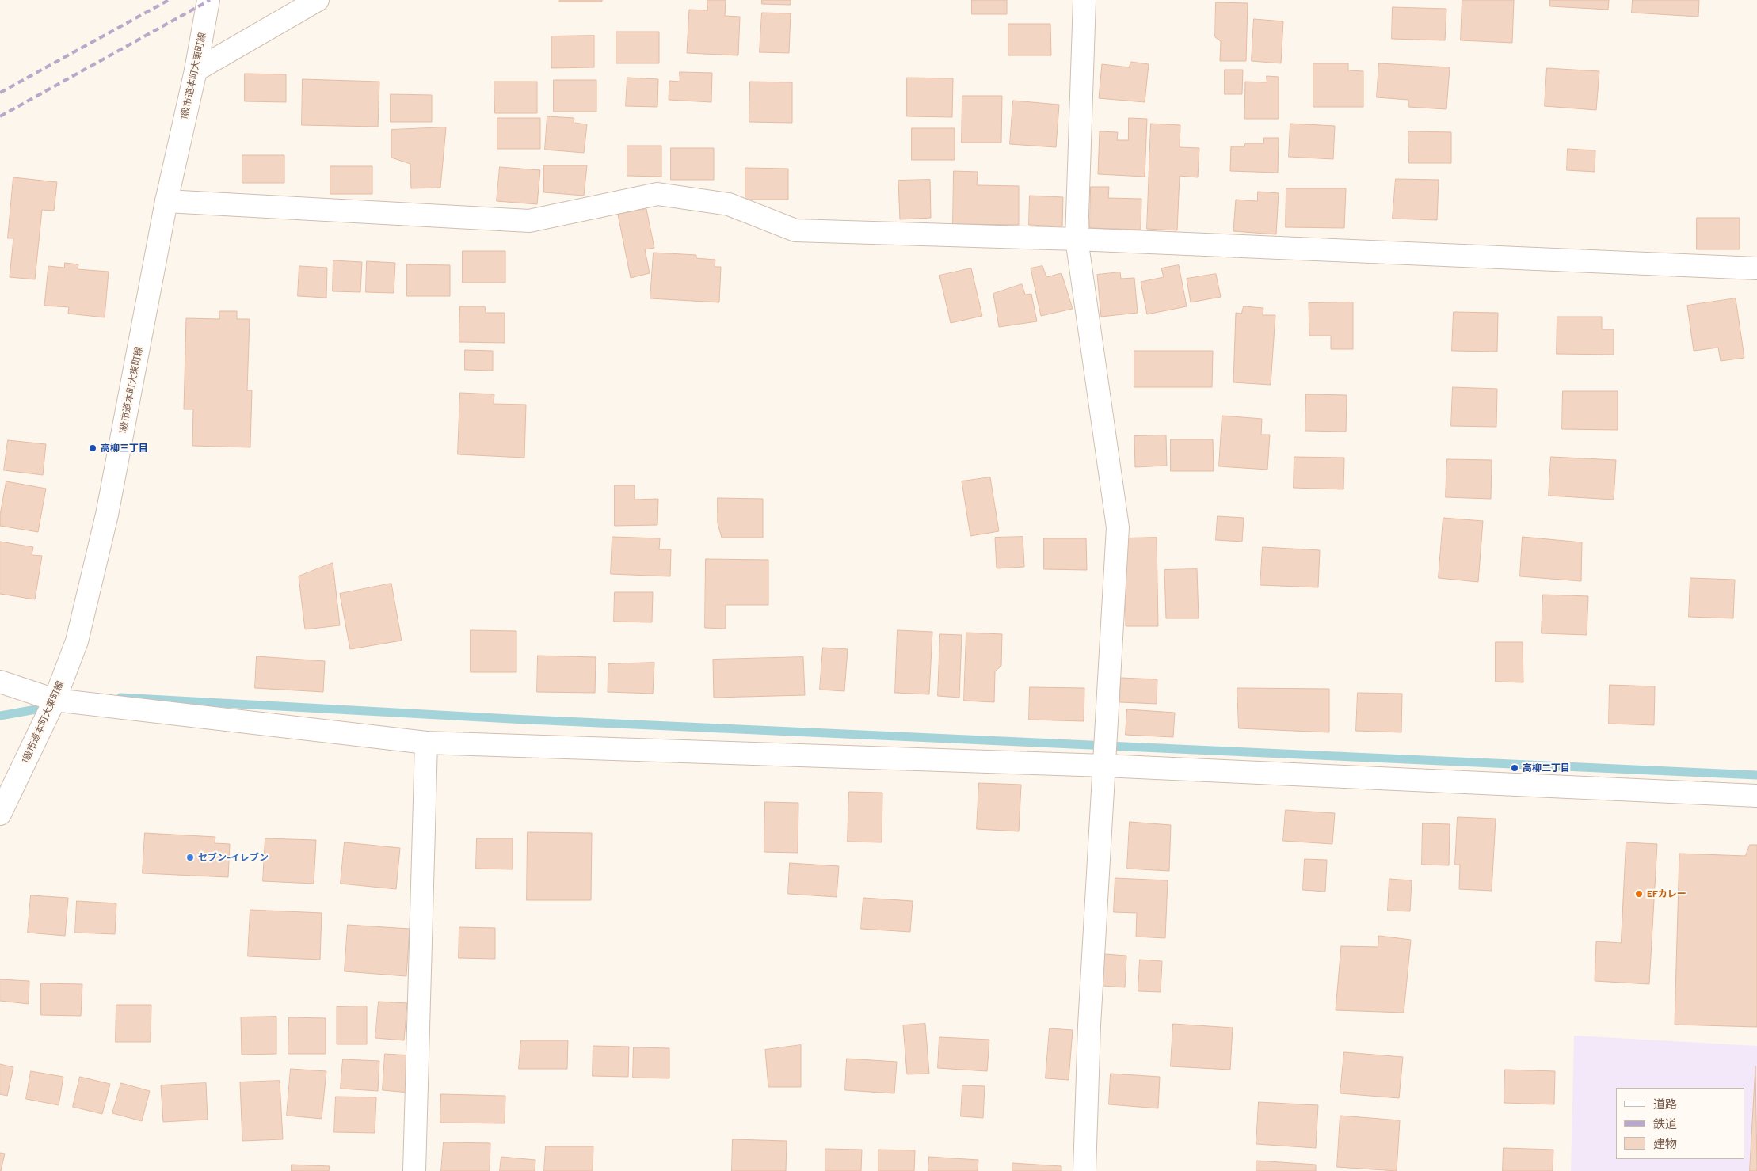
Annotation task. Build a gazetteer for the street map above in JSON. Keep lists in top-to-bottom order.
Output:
{
  "streets": {
    "street": ["1級市道本町大東町線"]
  },
  "places": [
    "高柳三丁目",
    "高柳二丁目",
    "セブン-イレブン",
    "EFカレー"
  ],
  "legend": ["道路", "鉄道", "建物"]
}
